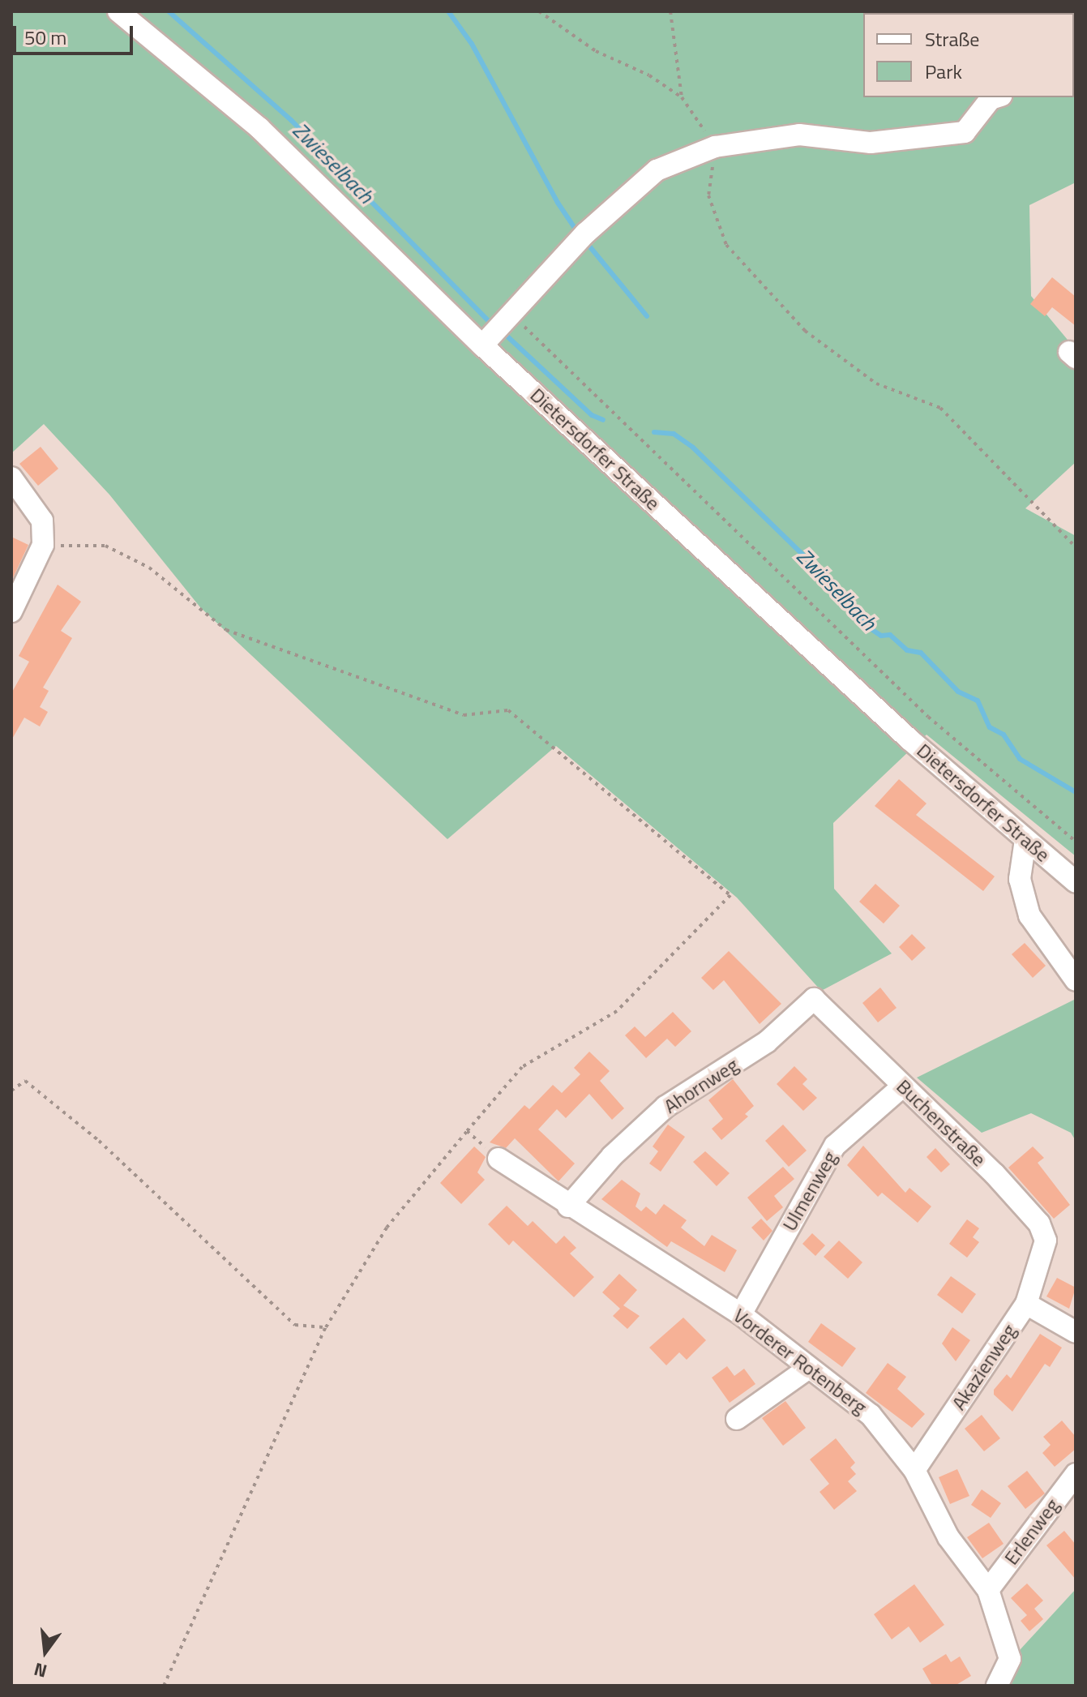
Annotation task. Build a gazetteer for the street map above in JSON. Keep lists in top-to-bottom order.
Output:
{
  "streets": {
    "street": [
      "Dietersdorfer Straße",
      "Ahornweg",
      "Buchenstraße",
      "Ulmenweg",
      "Vorderer Rotenberg",
      "Akazienweg",
      "Erlenweg"
    ]
  },
  "crossings": [
    ["Ahornweg", "Buchenstraße"],
    ["Ahornweg", "Vorderer Rotenberg"],
    ["Buchenstraße", "Ulmenweg"],
    ["Buchenstraße", "Akazienweg"],
    ["Ulmenweg", "Vorderer Rotenberg"],
    ["Vorderer Rotenberg", "Akazienweg"],
    ["Vorderer Rotenberg", "Erlenweg"]
  ],
  "water": ["Zwieselbach"],
  "legend": ["Straße", "Park"],
  "scale_bar": "50 m",
  "north": "bottom"
}
